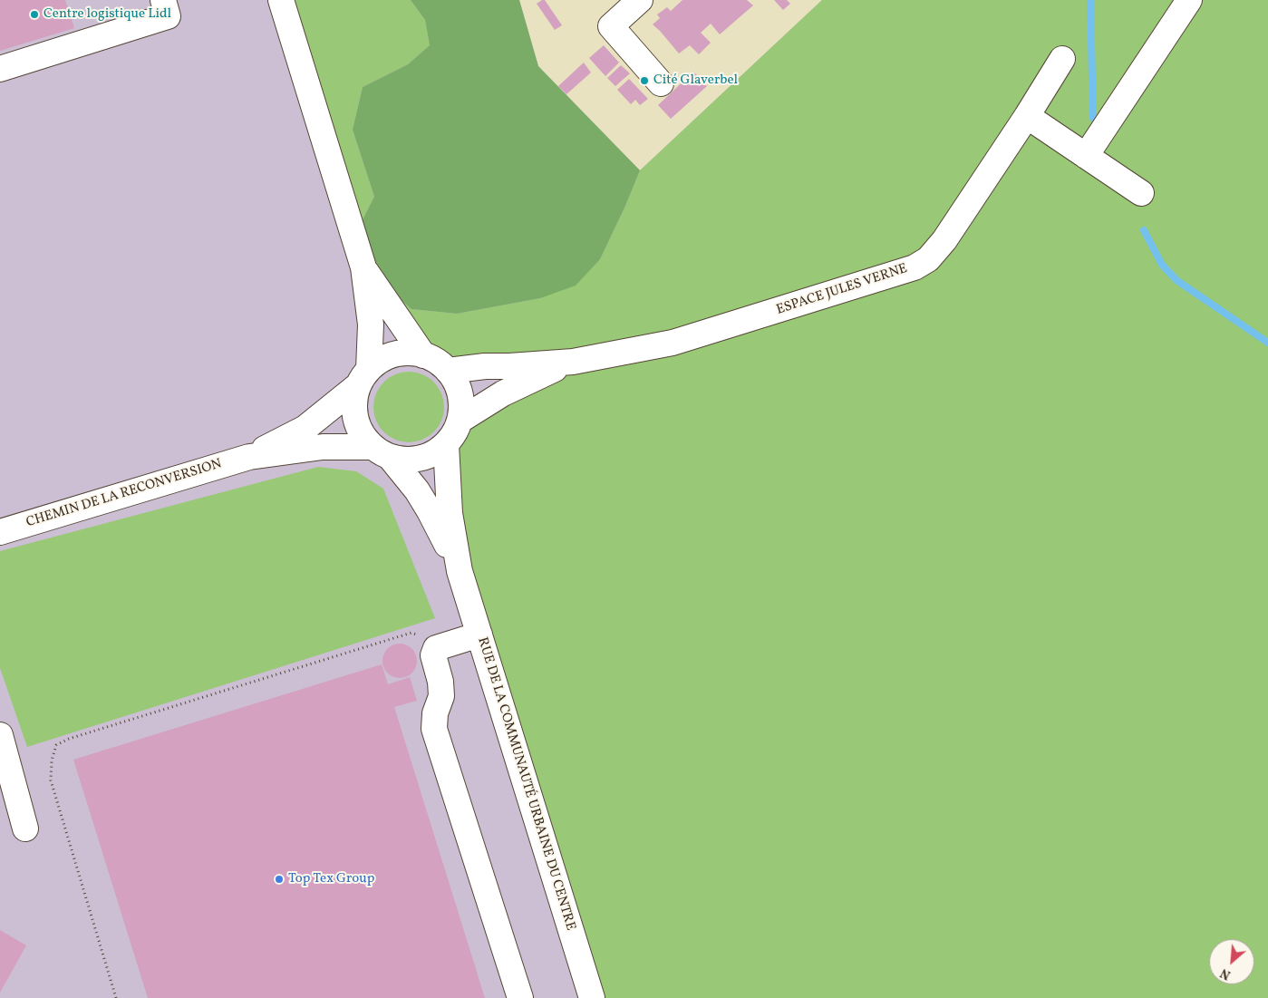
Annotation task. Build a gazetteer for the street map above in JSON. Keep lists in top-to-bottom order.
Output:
{
  "streets": {
    "street": ["ESPACE JULES VERNE", "CHEMIN DE LA RECONVERSION", "RUE DE LA COMMUNAUTÉ URBAINE DU CENTRE"]
  },
  "places": ["Centre logistique Lidl", "Cité Glaverbel", "Top Tex Group"],
  "north": "bottom left"
}
